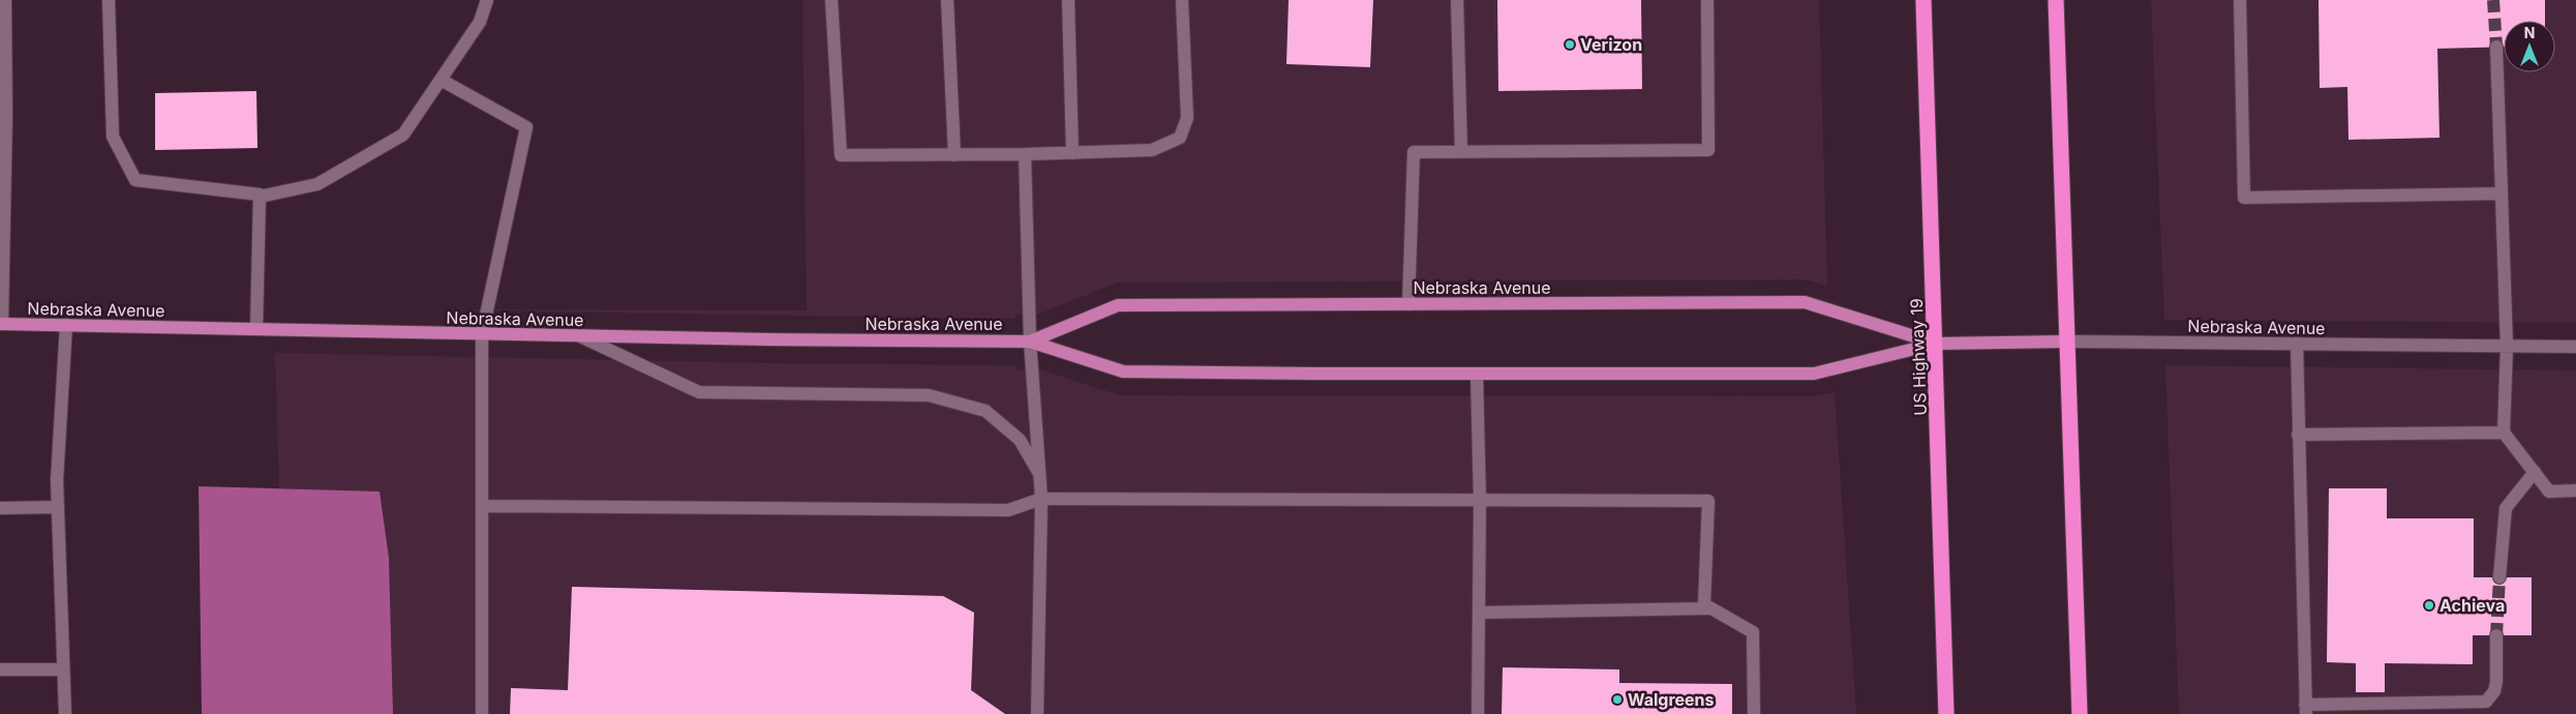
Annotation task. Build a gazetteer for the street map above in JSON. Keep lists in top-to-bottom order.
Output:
{
  "streets": {
    "highway": ["US Highway 19"],
    "main road": ["Nebraska Avenue"]
  },
  "crossings": [
    ["Nebraska Avenue", "US Highway 19"]
  ],
  "places": ["Verizon", "Achieva", "Walgreens"],
  "north": "top"
}
